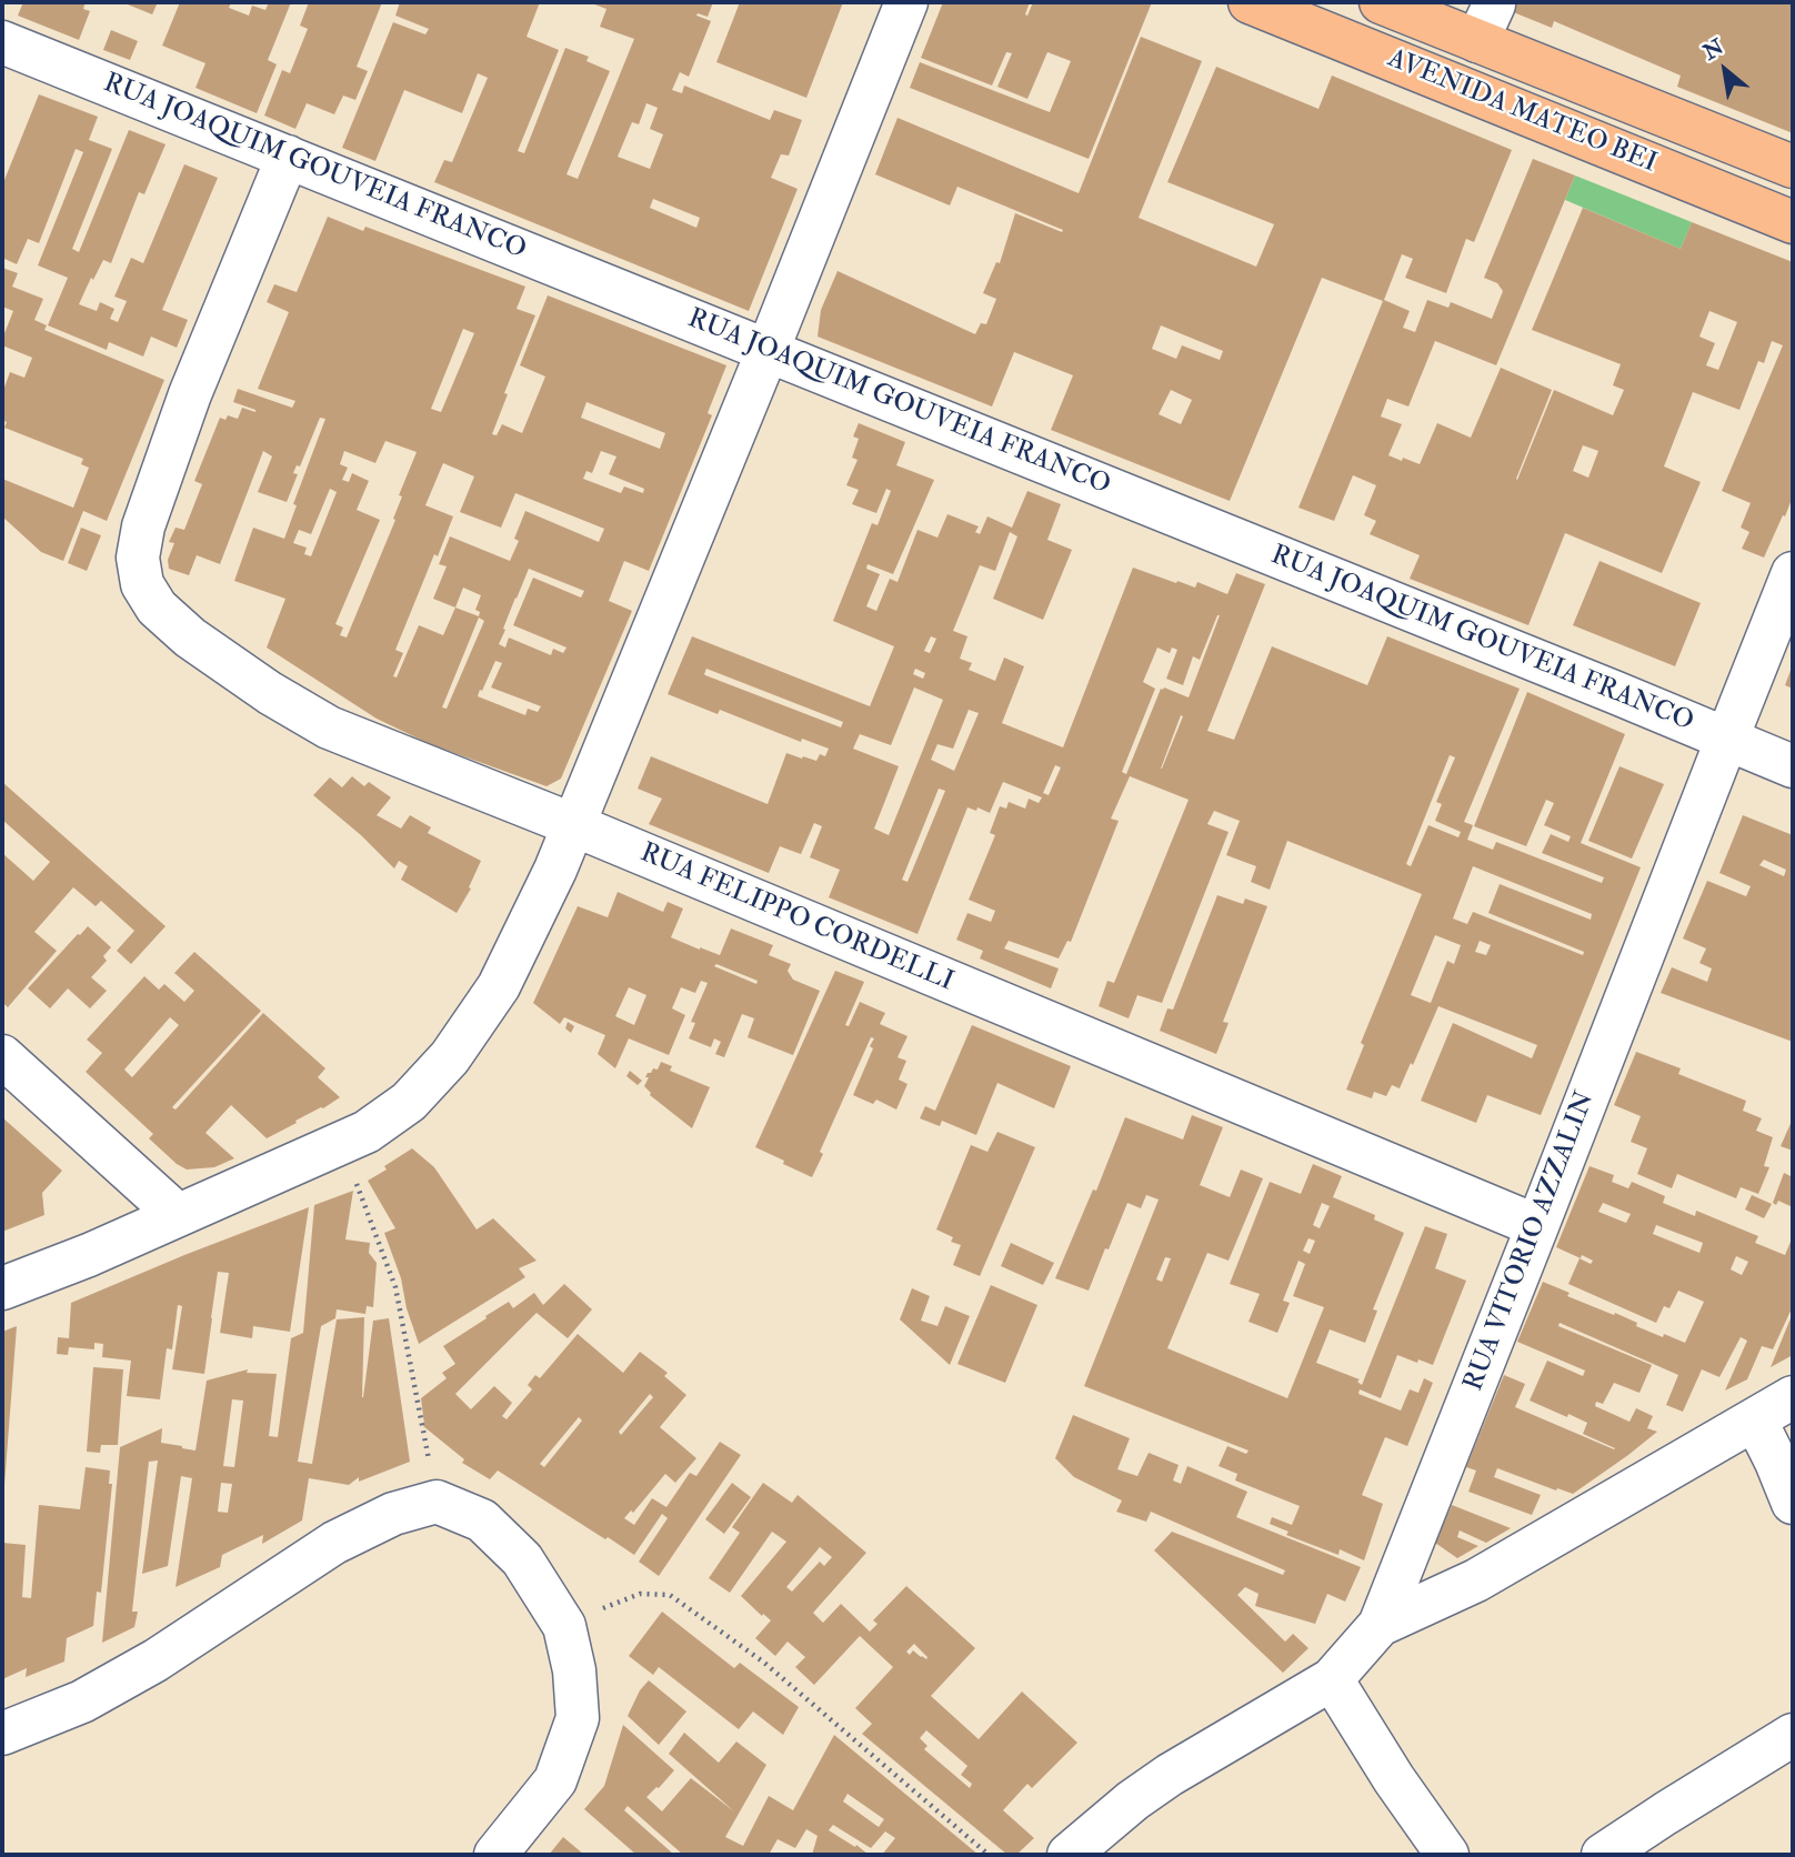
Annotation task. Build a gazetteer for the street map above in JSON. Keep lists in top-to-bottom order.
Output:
{
  "streets": {
    "main road": ["AVENIDA MATEO BEI"],
    "street": ["RUA JOAQUIM GOUVEIA FRANCO", "RUA FELIPPO CORDELLI", "RUA VITORIO AZZALIN"]
  },
  "crossings": [
    ["RUA JOAQUIM GOUVEIA FRANCO", "RUA FELIPPO CORDELLI"],
    ["RUA JOAQUIM GOUVEIA FRANCO", "RUA VITORIO AZZALIN"],
    ["RUA FELIPPO CORDELLI", "RUA VITORIO AZZALIN"]
  ],
  "north": "top left"
}
